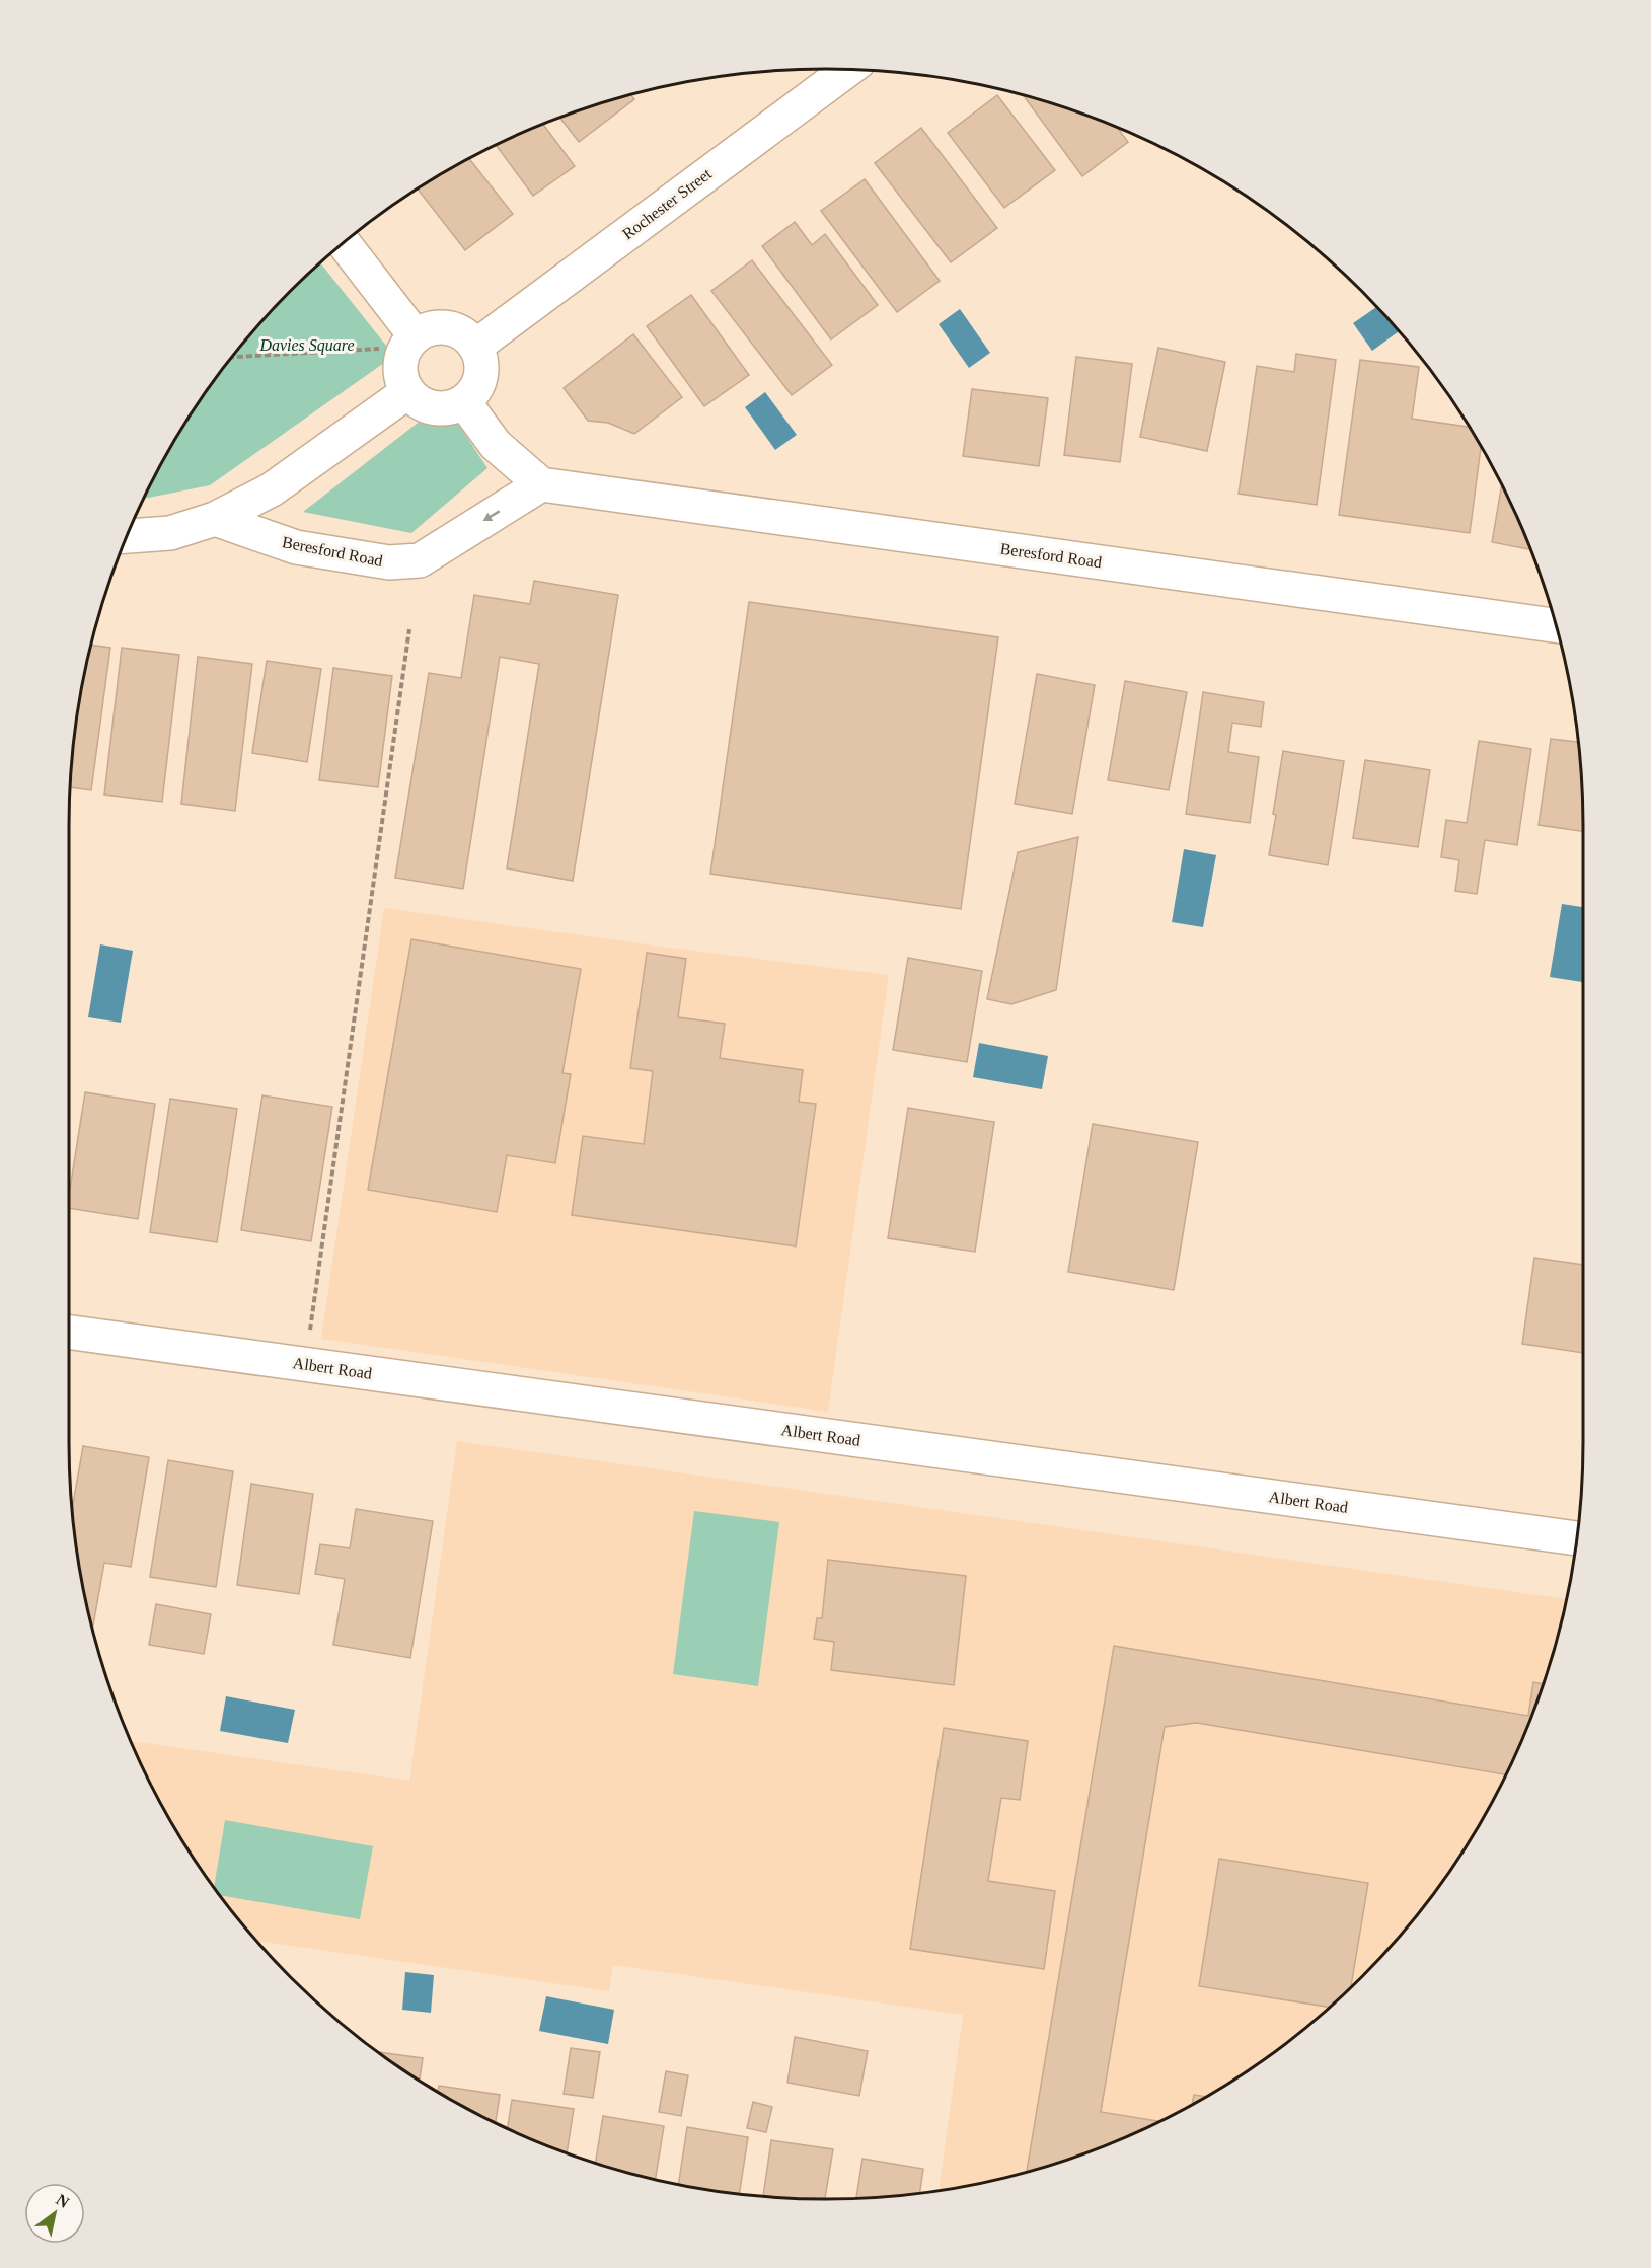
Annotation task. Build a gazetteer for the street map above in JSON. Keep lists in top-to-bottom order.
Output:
{
  "streets": {
    "street": ["Rochester Street", "Beresford Road", "Albert Road"]
  },
  "parks": ["Davies Square"],
  "north": "top right"
}
